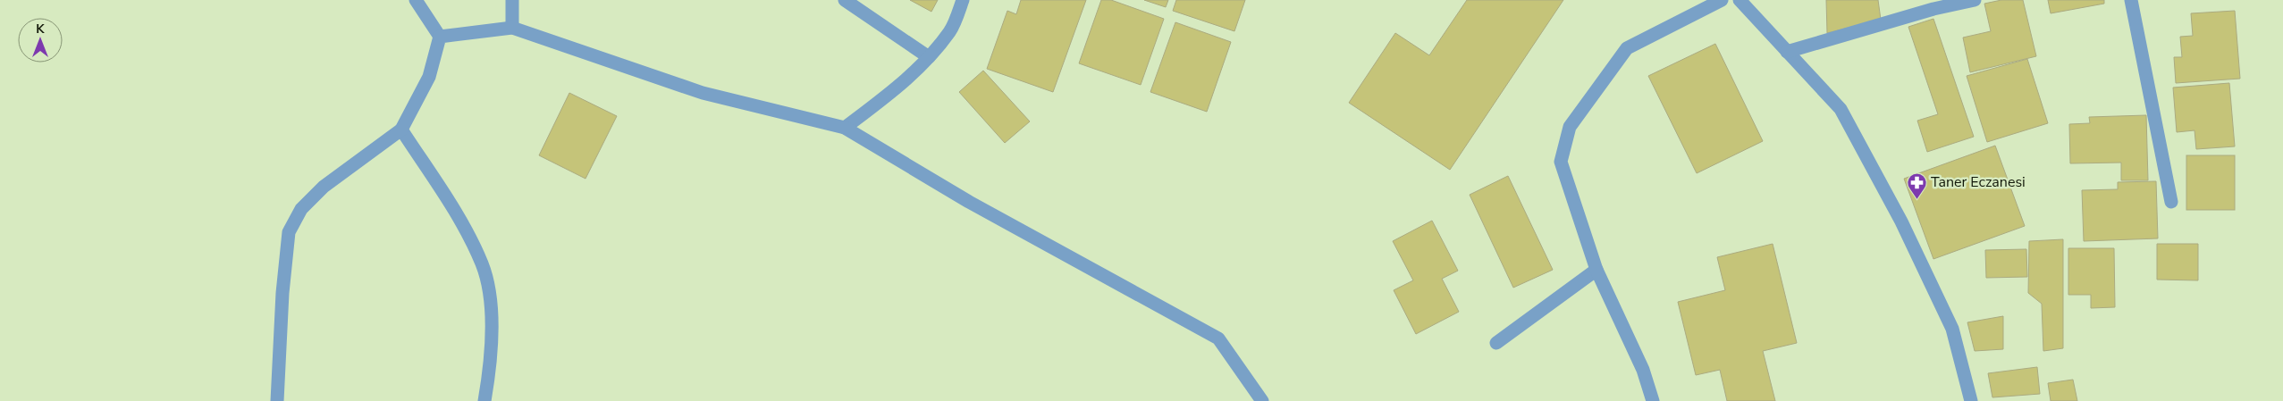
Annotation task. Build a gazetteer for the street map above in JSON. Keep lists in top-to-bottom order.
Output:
{
  "places": {
    "pharmacy": ["Taner Eczanesi"]
  },
  "north": "top"
}
